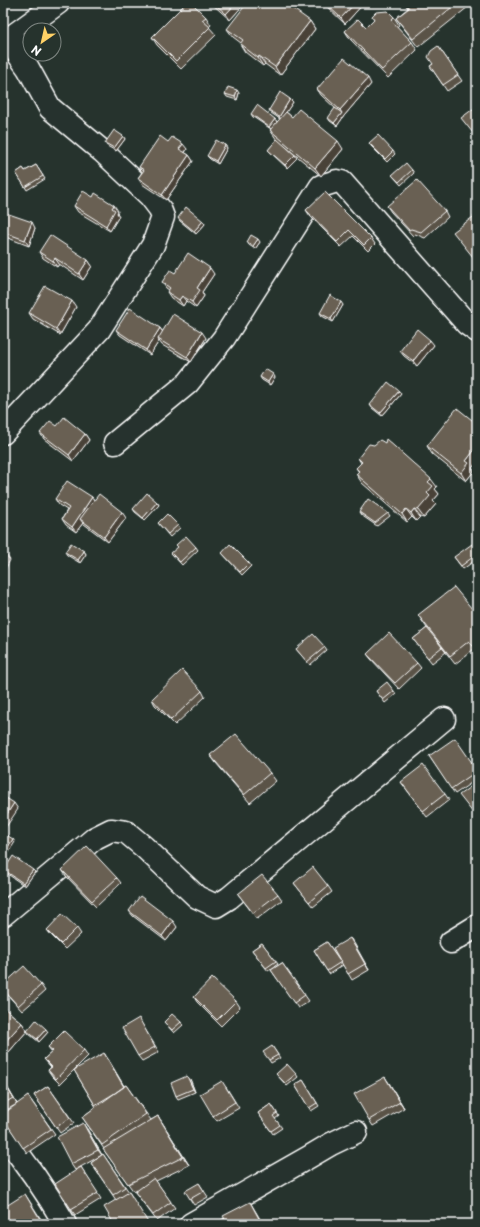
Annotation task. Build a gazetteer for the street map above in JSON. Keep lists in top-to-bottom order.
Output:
{
  "north": "bottom left"
}
